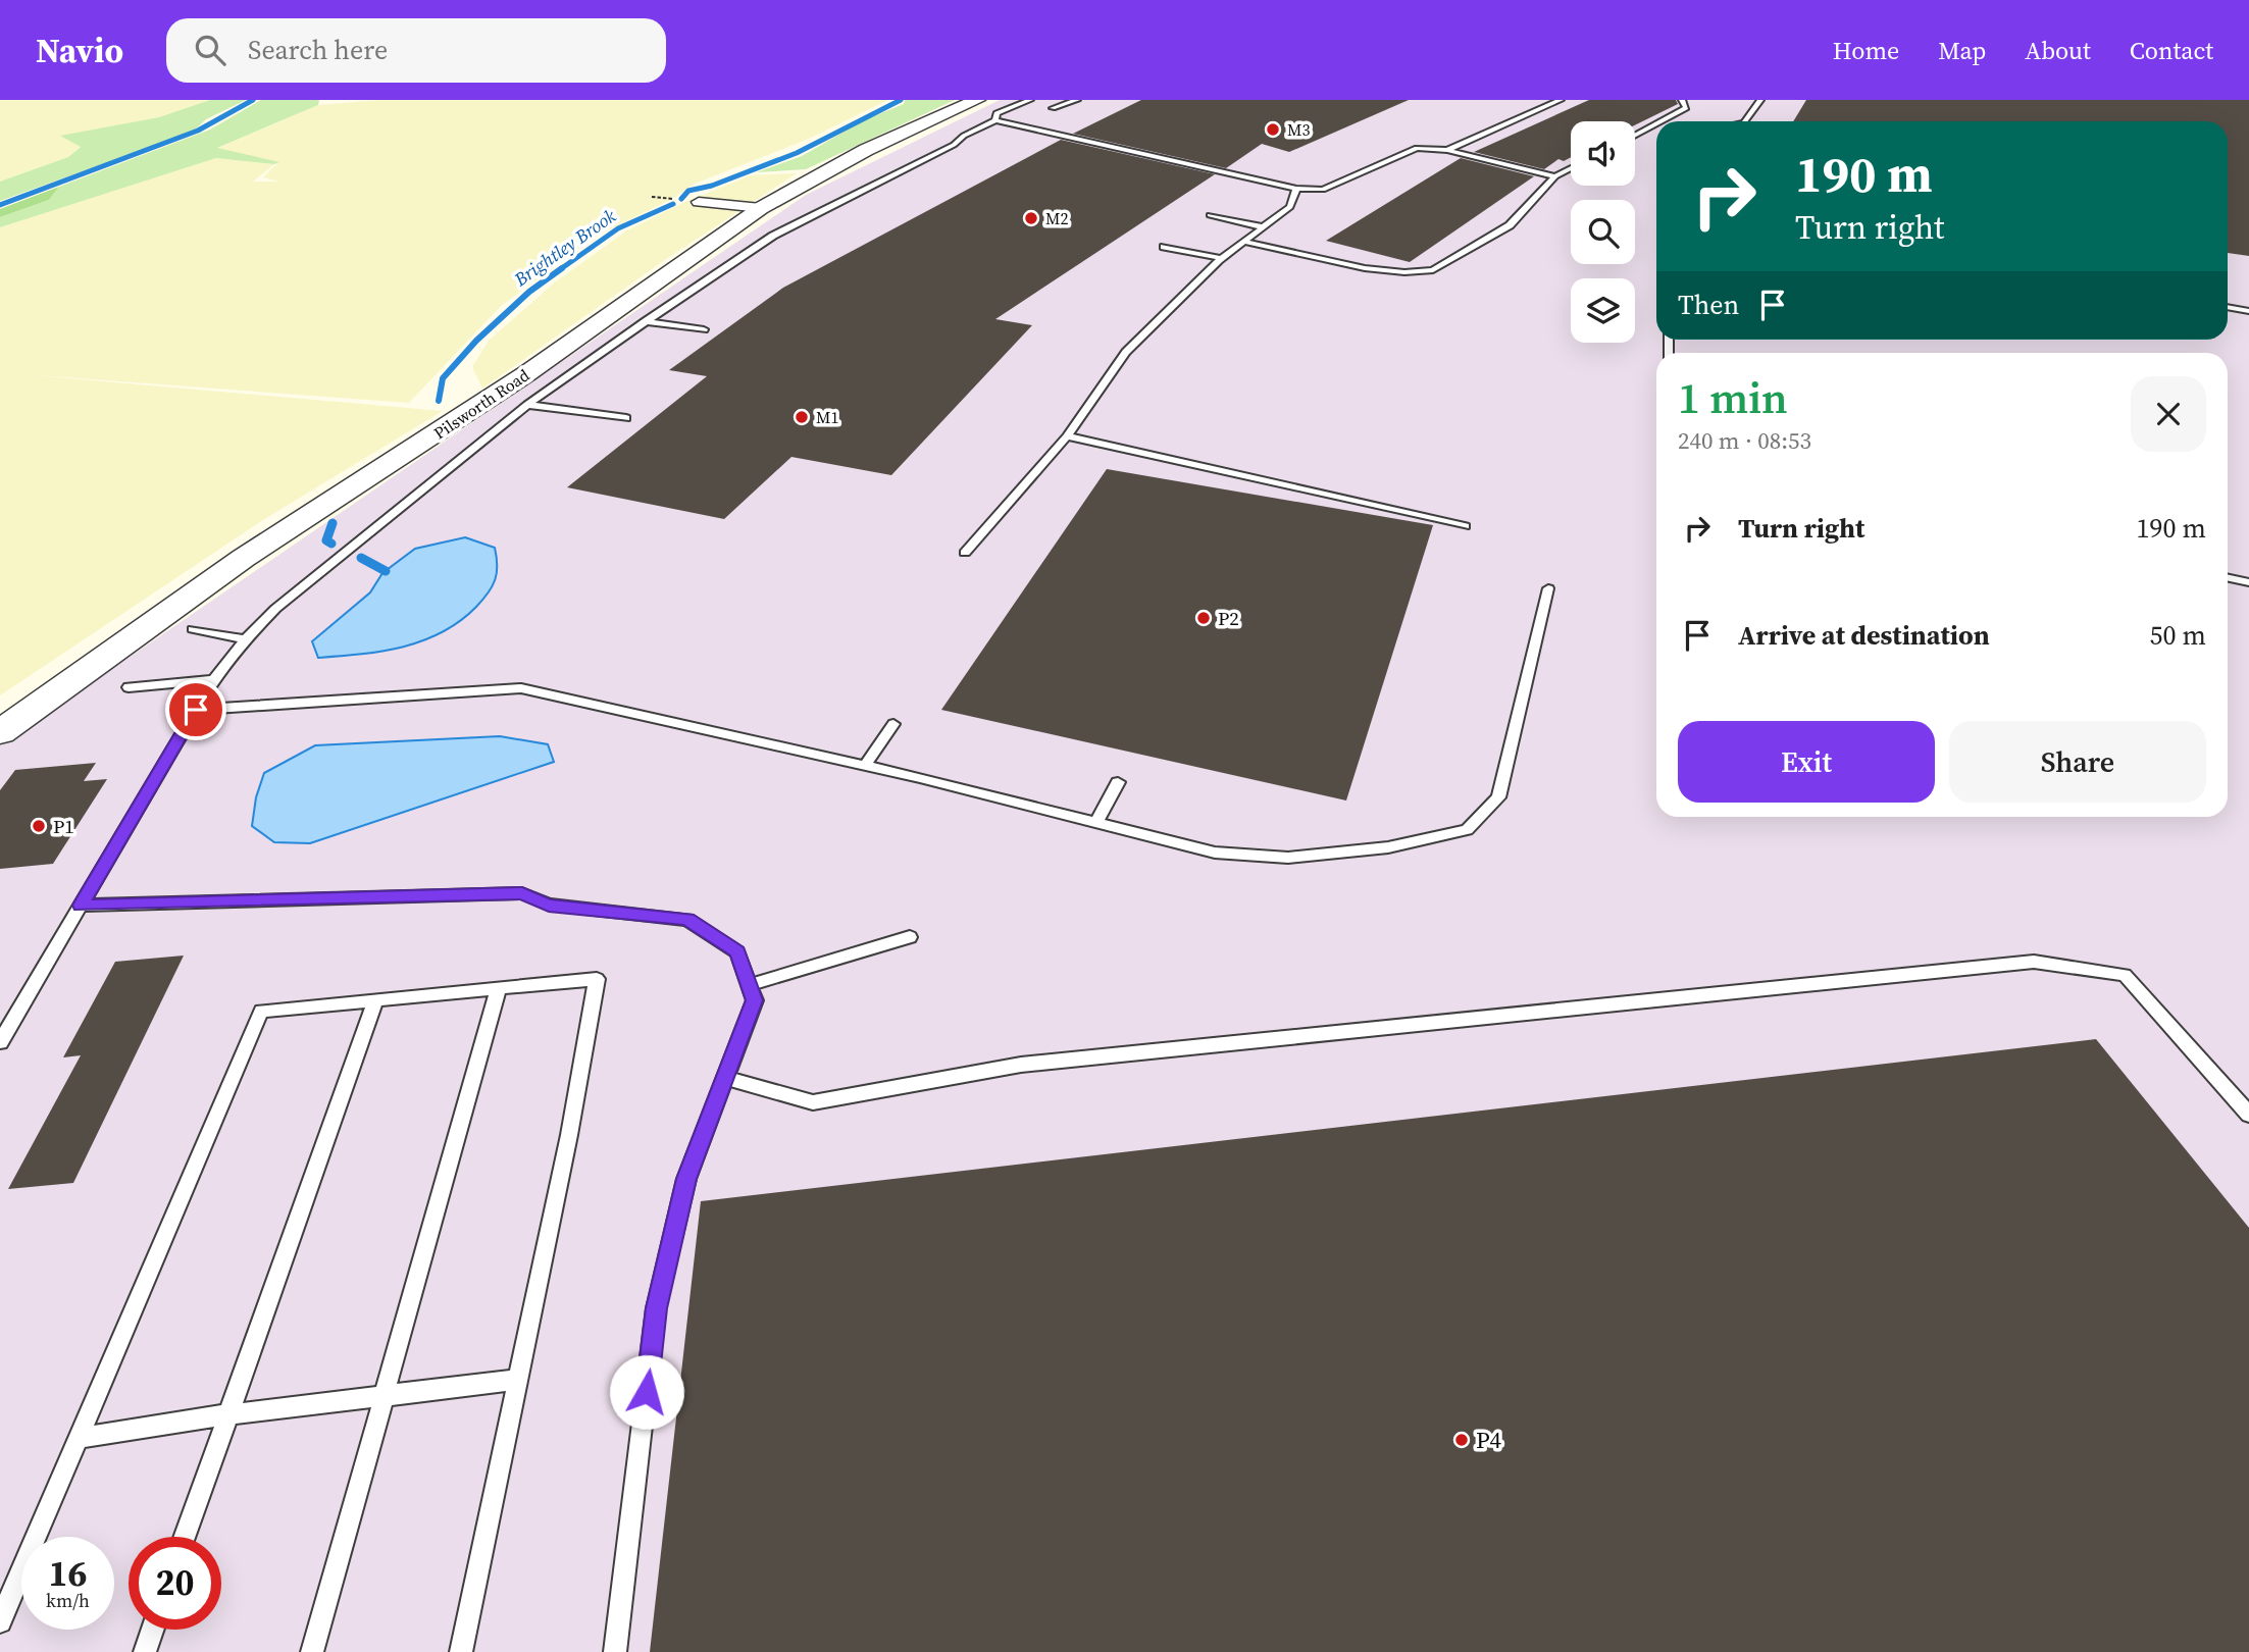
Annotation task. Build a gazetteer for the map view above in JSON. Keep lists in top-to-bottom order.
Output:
{
  "streets": {
    "street": ["Pilsworth Road"]
  },
  "water": ["Brightley Brook"],
  "places": [
    "M3",
    "M2",
    "M1",
    "P2",
    "P1",
    "P4"
  ],
  "page": {
    "header": "Navio",
    "search": "Search here",
    "nav": [
      "Home",
      "Map",
      "About",
      "Contact"
    ],
    "turn": ["190 m", "Turn right"],
    "then": "Then",
    "heading": ["1 min", "240 m · 08:53"],
    "list": [
      {
        "name": "Turn right",
        "value": "190 m"
      },
      {
        "name": "Arrive at destination",
        "value": "50 m"
      }
    ],
    "buttons": ["Exit", "Share"],
    "speed": "16 km/h",
    "limit": "20"
  }
}
